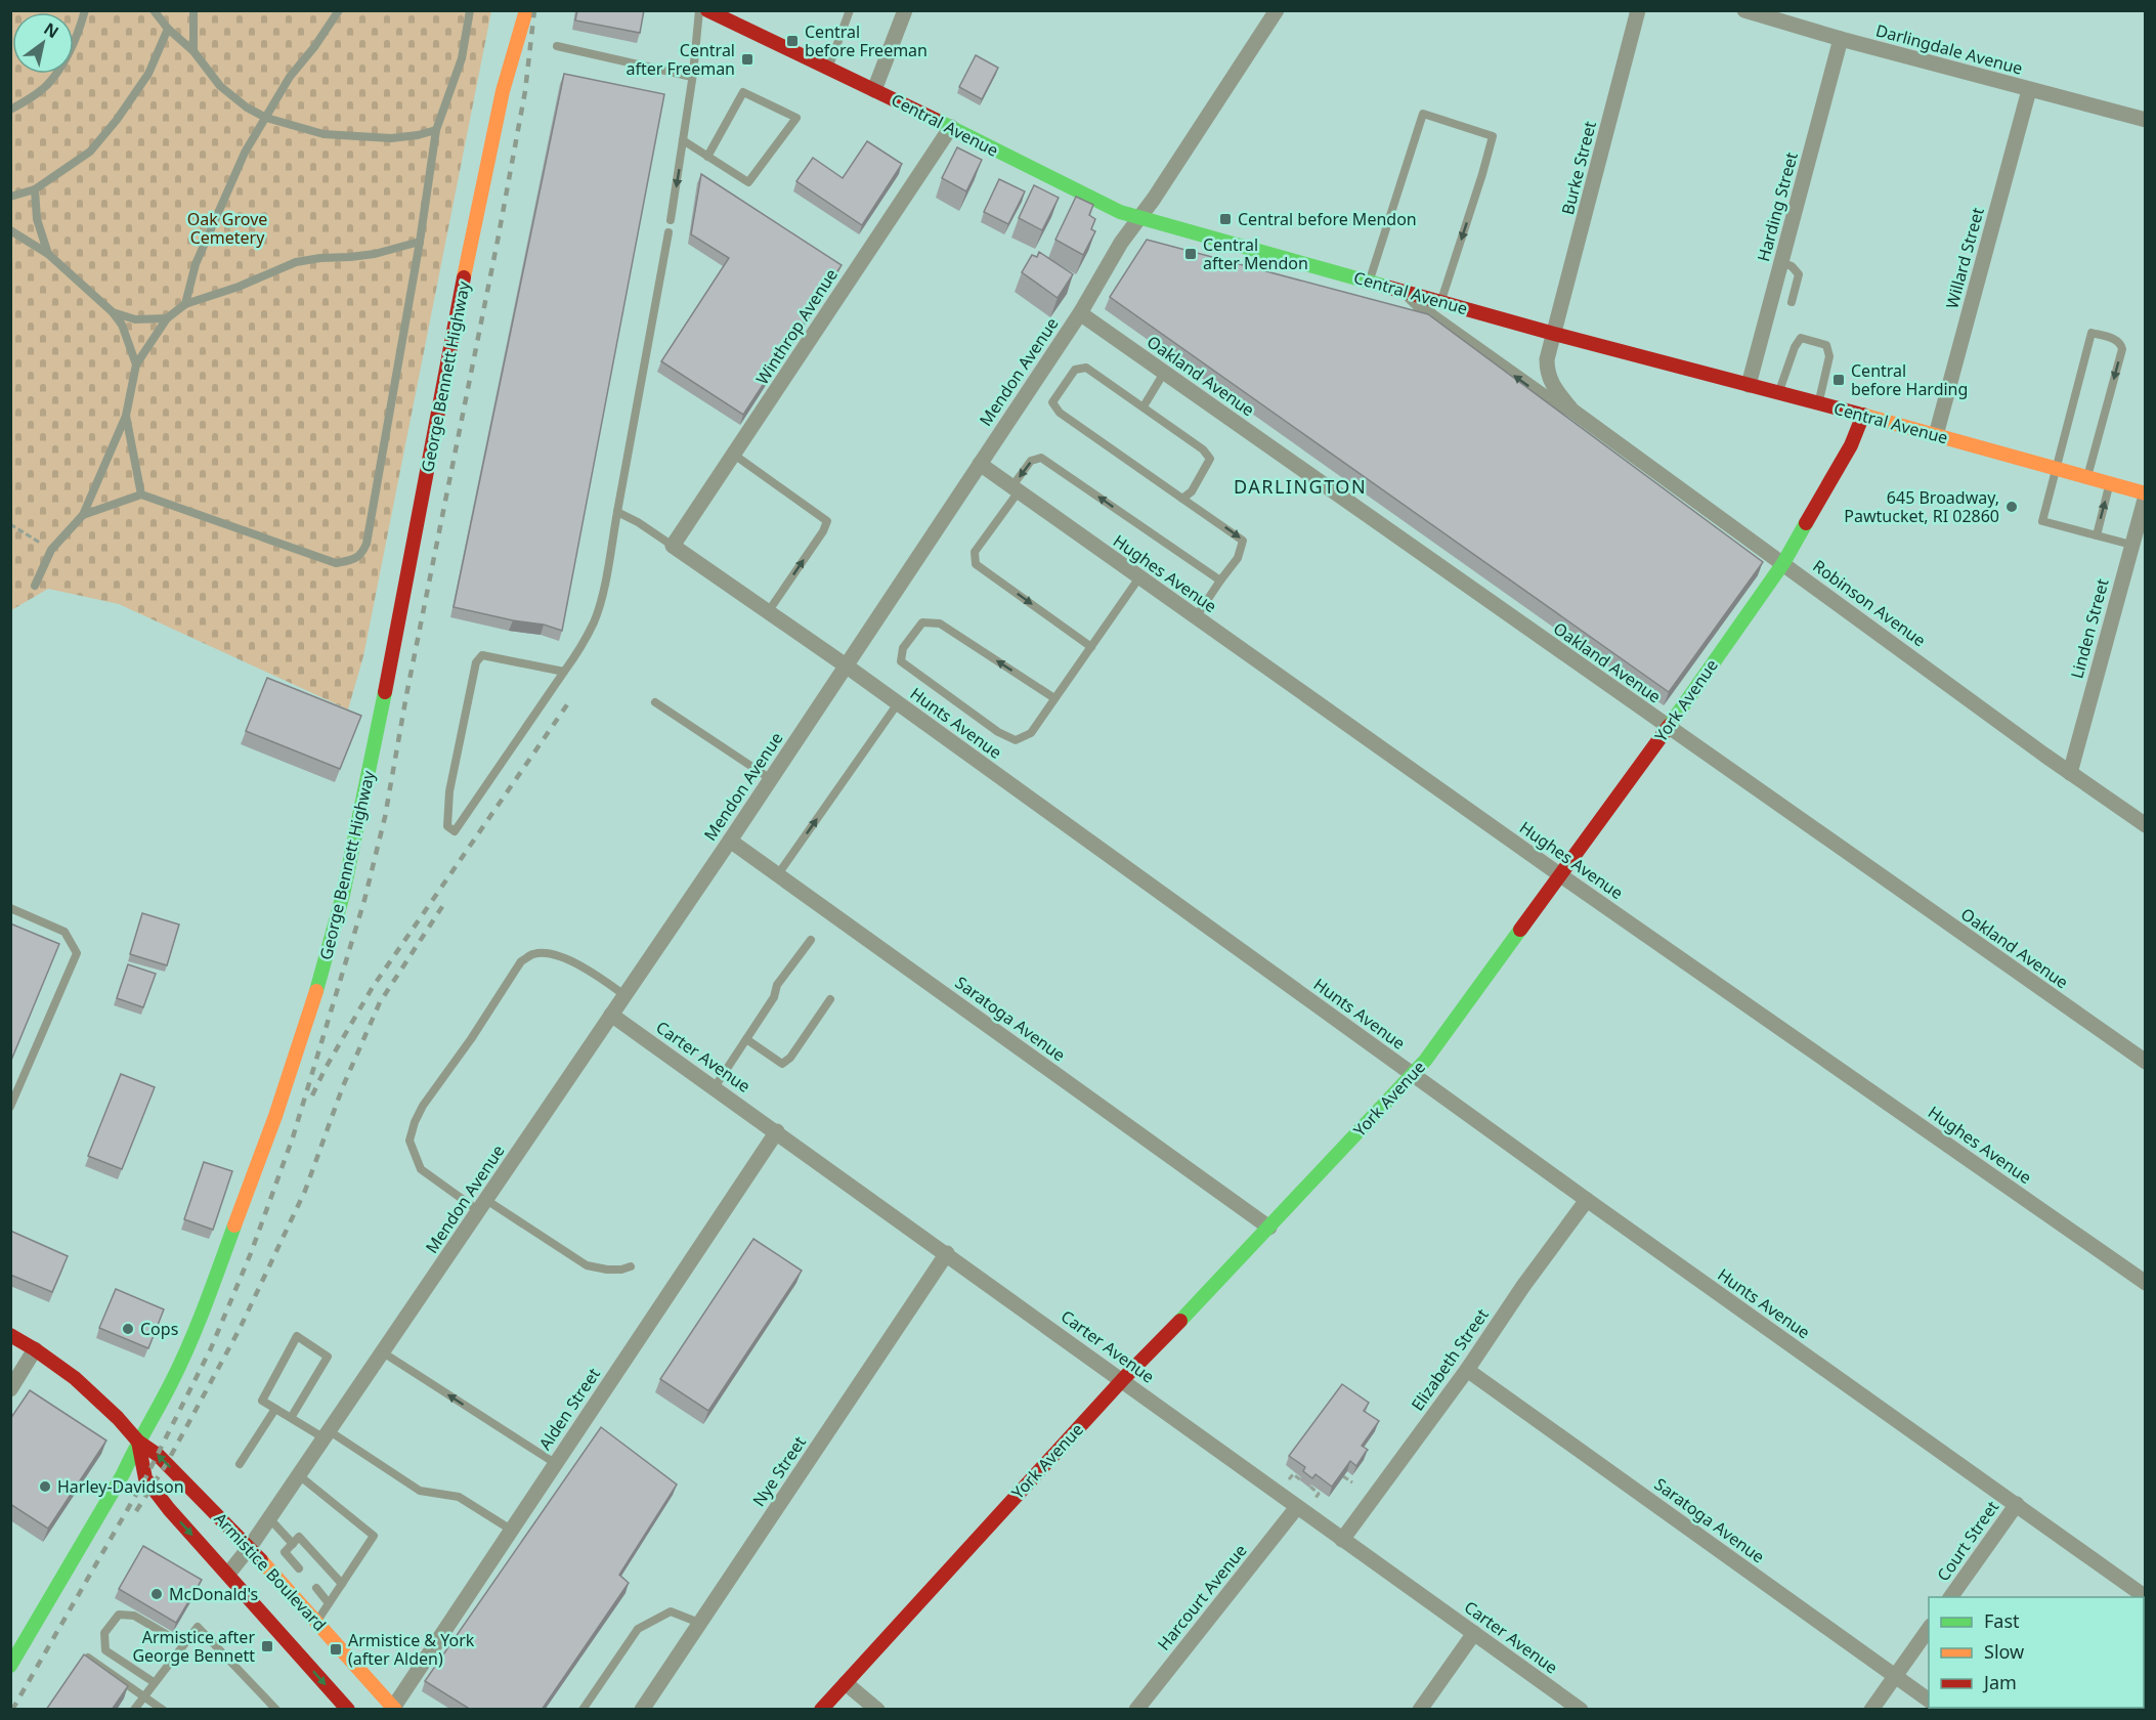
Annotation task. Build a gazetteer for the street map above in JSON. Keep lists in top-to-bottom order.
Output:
{
  "streets": {
    "main road": [
      "Central Avenue",
      "George Bennett Highway",
      "York Avenue",
      "Armistice Boulevard"
    ],
    "street": [
      "Darlingdale Avenue",
      "Burke Street",
      "Harding Street",
      "Willard Street",
      "Winthrop Avenue",
      "Mendon Avenue",
      "Oakland Avenue",
      "Hughes Avenue",
      "Robinson Avenue",
      "Linden Street",
      "Hunts Avenue",
      "Saratoga Avenue",
      "Carter Avenue",
      "Elizabeth Street",
      "Alden Street",
      "Nye Street",
      "Court Street",
      "Harcourt Avenue"
    ]
  },
  "crossings": [
    ["Darlingdale Avenue", "Harding Street"],
    ["Darlingdale Avenue", "Willard Street"],
    ["Central Avenue", "Burke Street"],
    ["Central Avenue", "Harding Street"],
    ["Central Avenue", "Willard Street"],
    ["Central Avenue", "Winthrop Avenue"],
    ["Central Avenue", "Mendon Avenue"],
    ["Central Avenue", "Robinson Avenue"],
    ["Central Avenue", "Linden Street"],
    ["Central Avenue", "York Avenue"],
    ["Burke Street", "Robinson Avenue"],
    ["Winthrop Avenue", "Hunts Avenue"],
    ["Mendon Avenue", "Oakland Avenue"],
    ["Mendon Avenue", "Hughes Avenue"],
    ["Mendon Avenue", "Hunts Avenue"],
    ["Mendon Avenue", "Saratoga Avenue"],
    ["Mendon Avenue", "Carter Avenue"],
    ["Mendon Avenue", "Armistice Boulevard"],
    ["Oakland Avenue", "York Avenue"],
    ["George Bennett Highway", "Armistice Boulevard"],
    ["Hughes Avenue", "York Avenue"],
    ["Robinson Avenue", "Linden Street"],
    ["Robinson Avenue", "York Avenue"],
    ["York Avenue", "Hunts Avenue"],
    ["York Avenue", "Saratoga Avenue"],
    ["York Avenue", "Carter Avenue"],
    ["Hunts Avenue", "Elizabeth Street"],
    ["Hunts Avenue", "Court Street"],
    ["Saratoga Avenue", "Elizabeth Street"],
    ["Carter Avenue", "Elizabeth Street"],
    ["Carter Avenue", "Alden Street"],
    ["Carter Avenue", "Nye Street"],
    ["Carter Avenue", "Harcourt Avenue"],
    ["Alden Street", "Armistice Boulevard"]
  ],
  "districts": ["DARLINGTON"],
  "parks": ["Oak Grove Cemetery"],
  "places": {
    "transit": [
      "Central before Freeman",
      "Central after Freeman",
      "Central before Mendon",
      "Central after Mendon",
      "Central before Harding",
      "Armistice after George Bennett",
      "Armistice & York (after Alden)"
    ],
    "other": [
      "645 Broadway, Pawtucket, RI 02860",
      "Cops",
      "Harley-Davidson",
      "McDonald's"
    ]
  },
  "legend": ["Fast", "Slow", "Jam"],
  "north": "top right"
}
